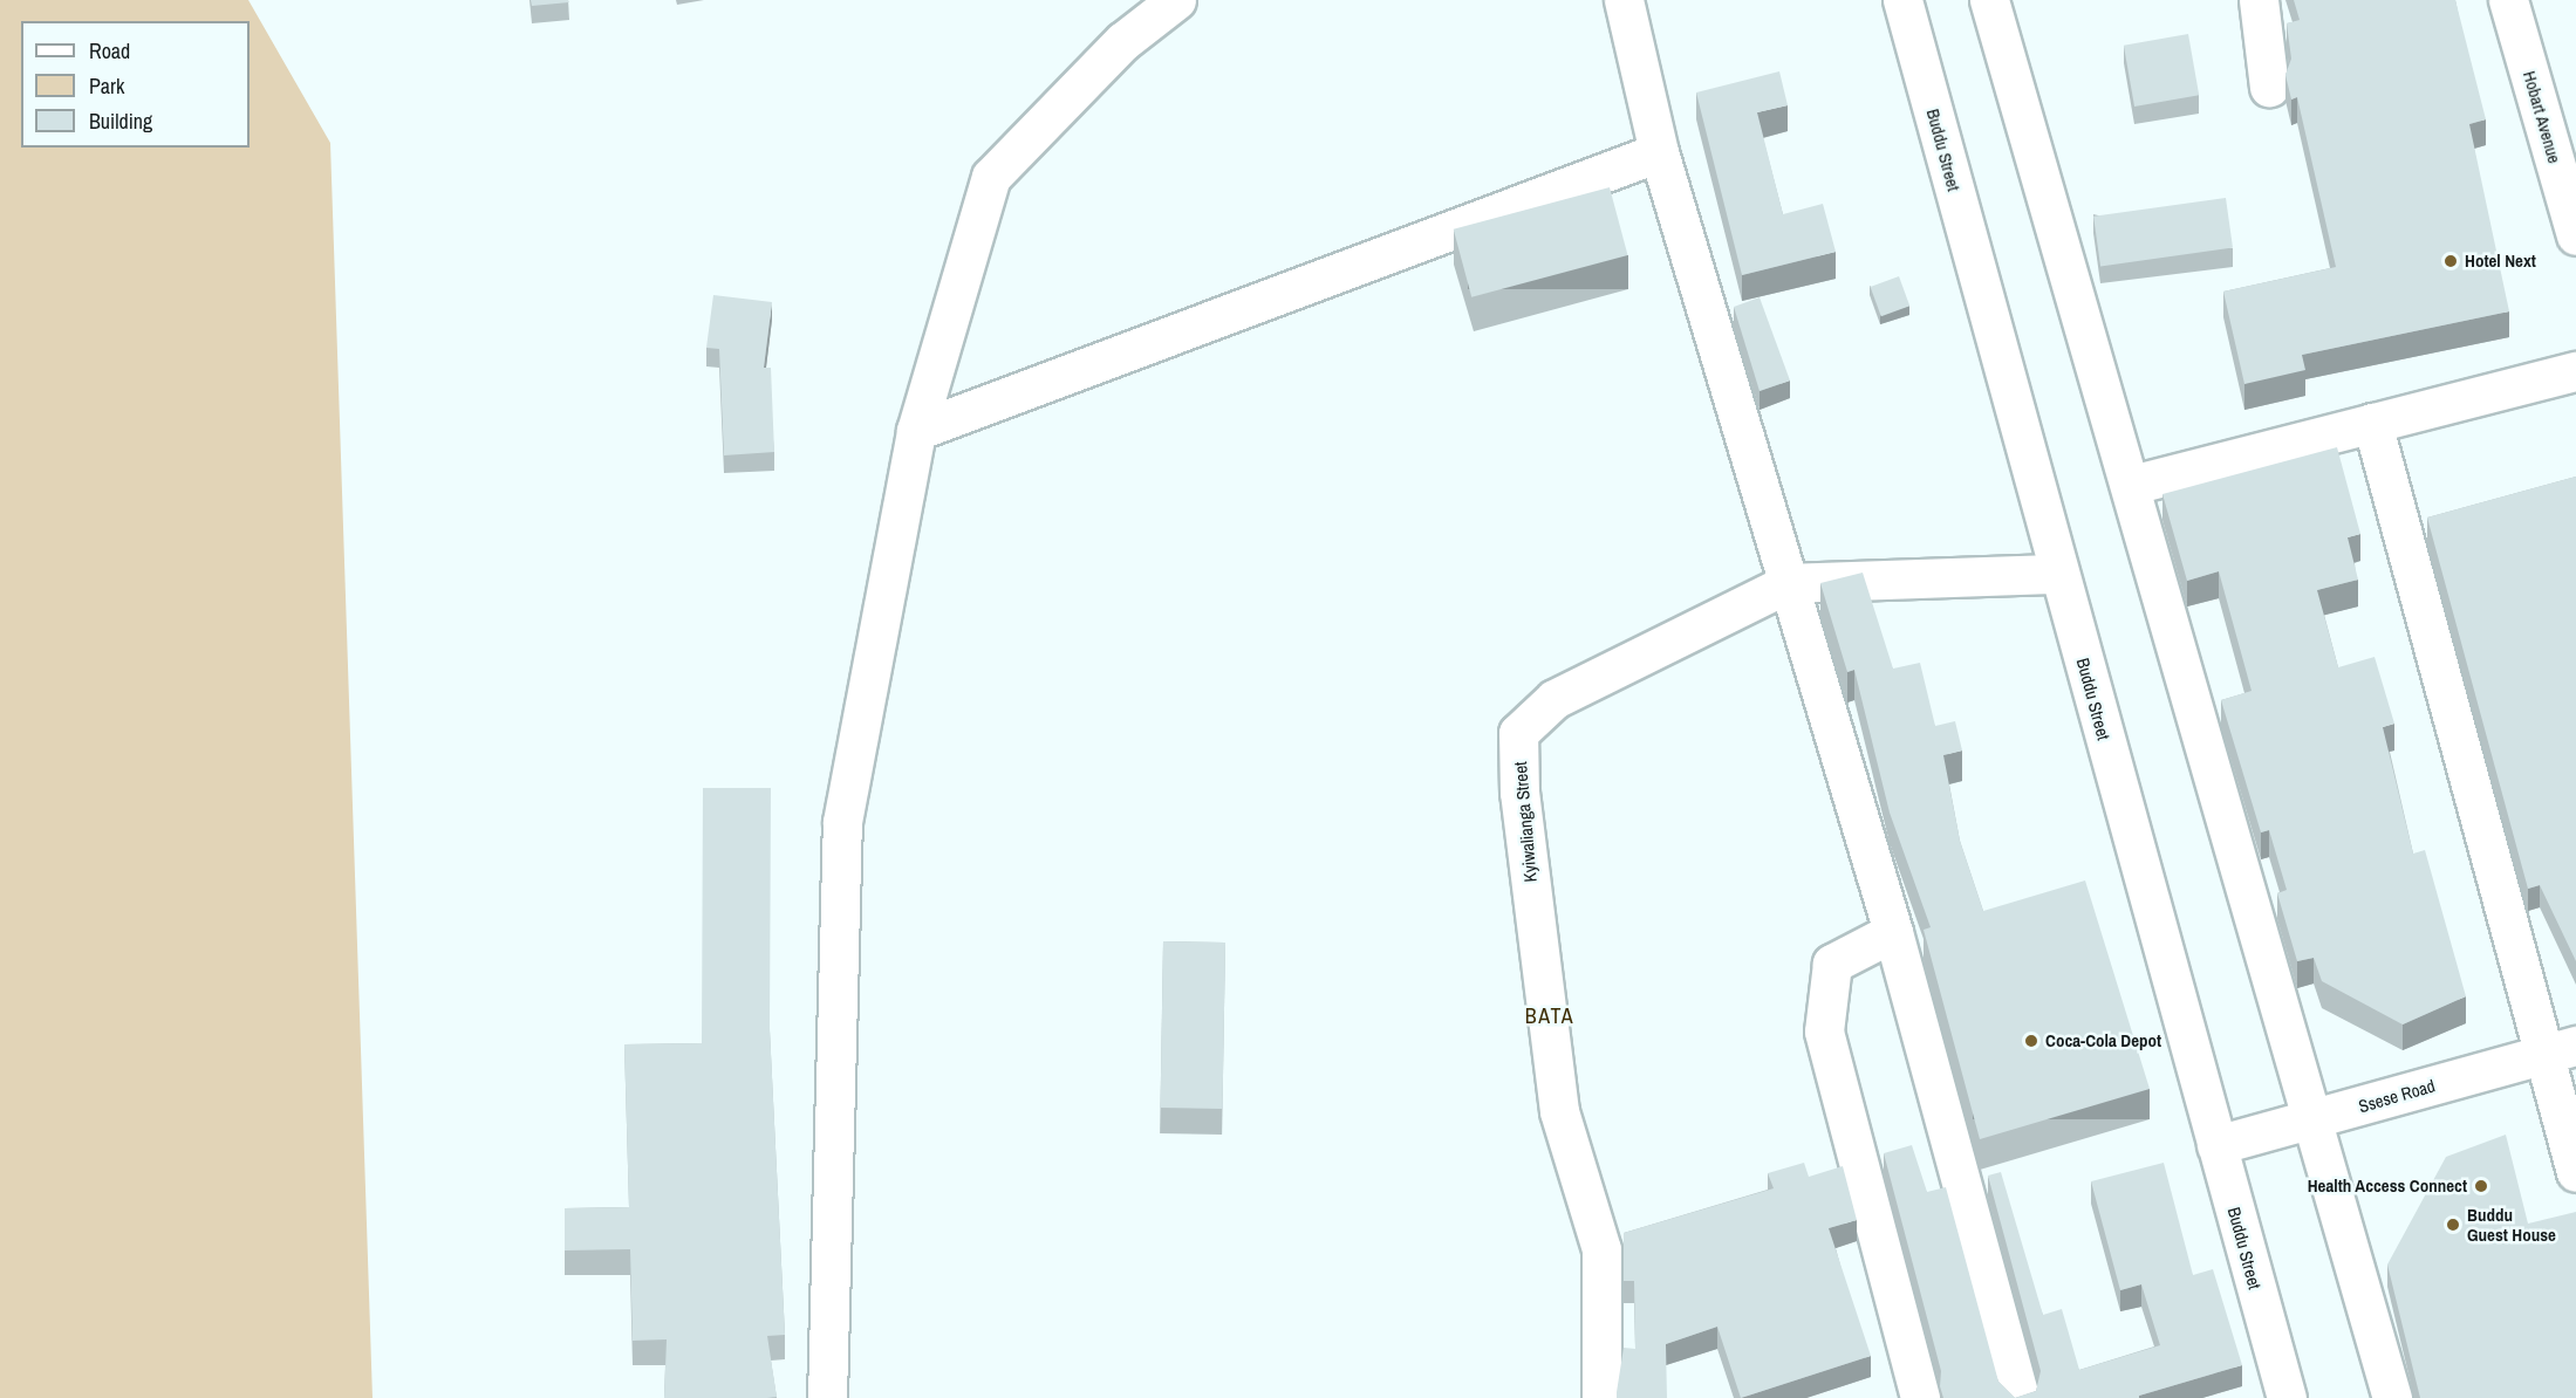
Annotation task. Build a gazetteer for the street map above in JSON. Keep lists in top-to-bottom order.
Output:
{
  "streets": {
    "street": [
      "Hobart Avenue",
      "Buddu Street",
      "Kyiwalianga Street",
      "Ssese Road"
    ]
  },
  "crossings": [
    ["Buddu Street", "Kyiwalianga Street"],
    ["Buddu Street", "Ssese Road"]
  ],
  "districts": ["BATA"],
  "places": [
    "Hotel Next",
    "Coca-Cola Depot",
    "Health Access Connect",
    "Buddu Guest House"
  ],
  "legend": ["Road", "Park", "Building"]
}
